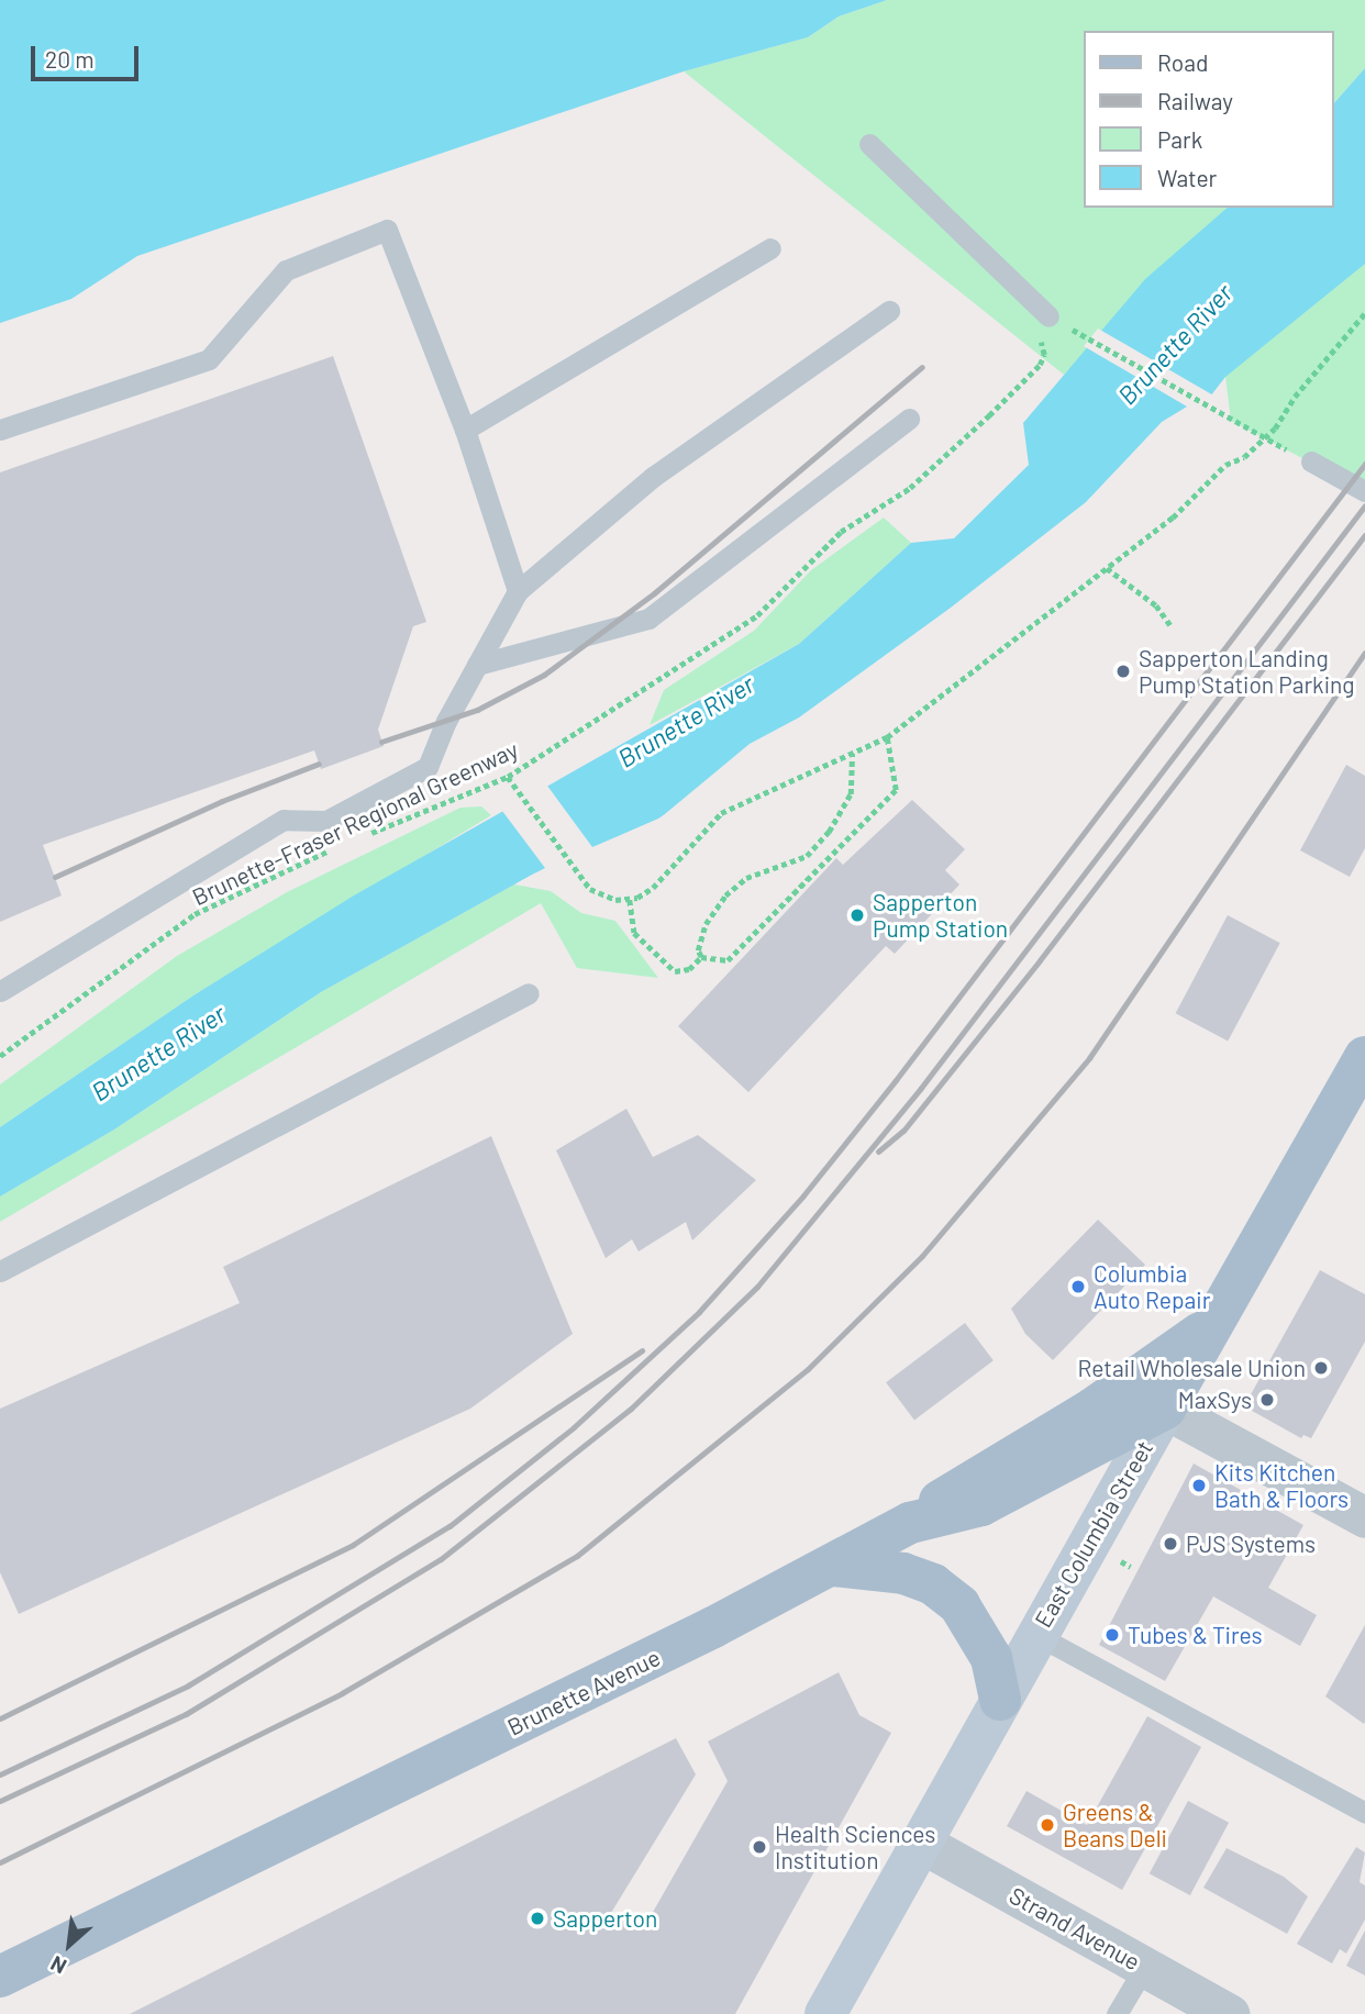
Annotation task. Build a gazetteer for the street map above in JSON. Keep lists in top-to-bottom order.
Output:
{
  "streets": {
    "main road": ["East Columbia Street", "Brunette Avenue"],
    "street": ["Strand Avenue"],
    "path": ["Brunette-Fraser Regional Greenway"]
  },
  "crossings": [
    ["East Columbia Street", "Brunette Avenue"],
    ["East Columbia Street", "Strand Avenue"]
  ],
  "water": ["Brunette River"],
  "places": [
    "Sapperton Landing Pump Station Parking",
    "Sapperton Pump Station",
    "Columbia Auto Repair",
    "Retail Wholesale Union",
    "MaxSys",
    "Kits Kitchen Bath & Floors",
    "PJS Systems",
    "Tubes & Tires",
    "Greens & Beans Deli",
    "Health Sciences Institution",
    "Sapperton"
  ],
  "legend": [
    "Road",
    "Railway",
    "Park",
    "Water"
  ],
  "scale_bar": "20 m",
  "north": "bottom left"
}
